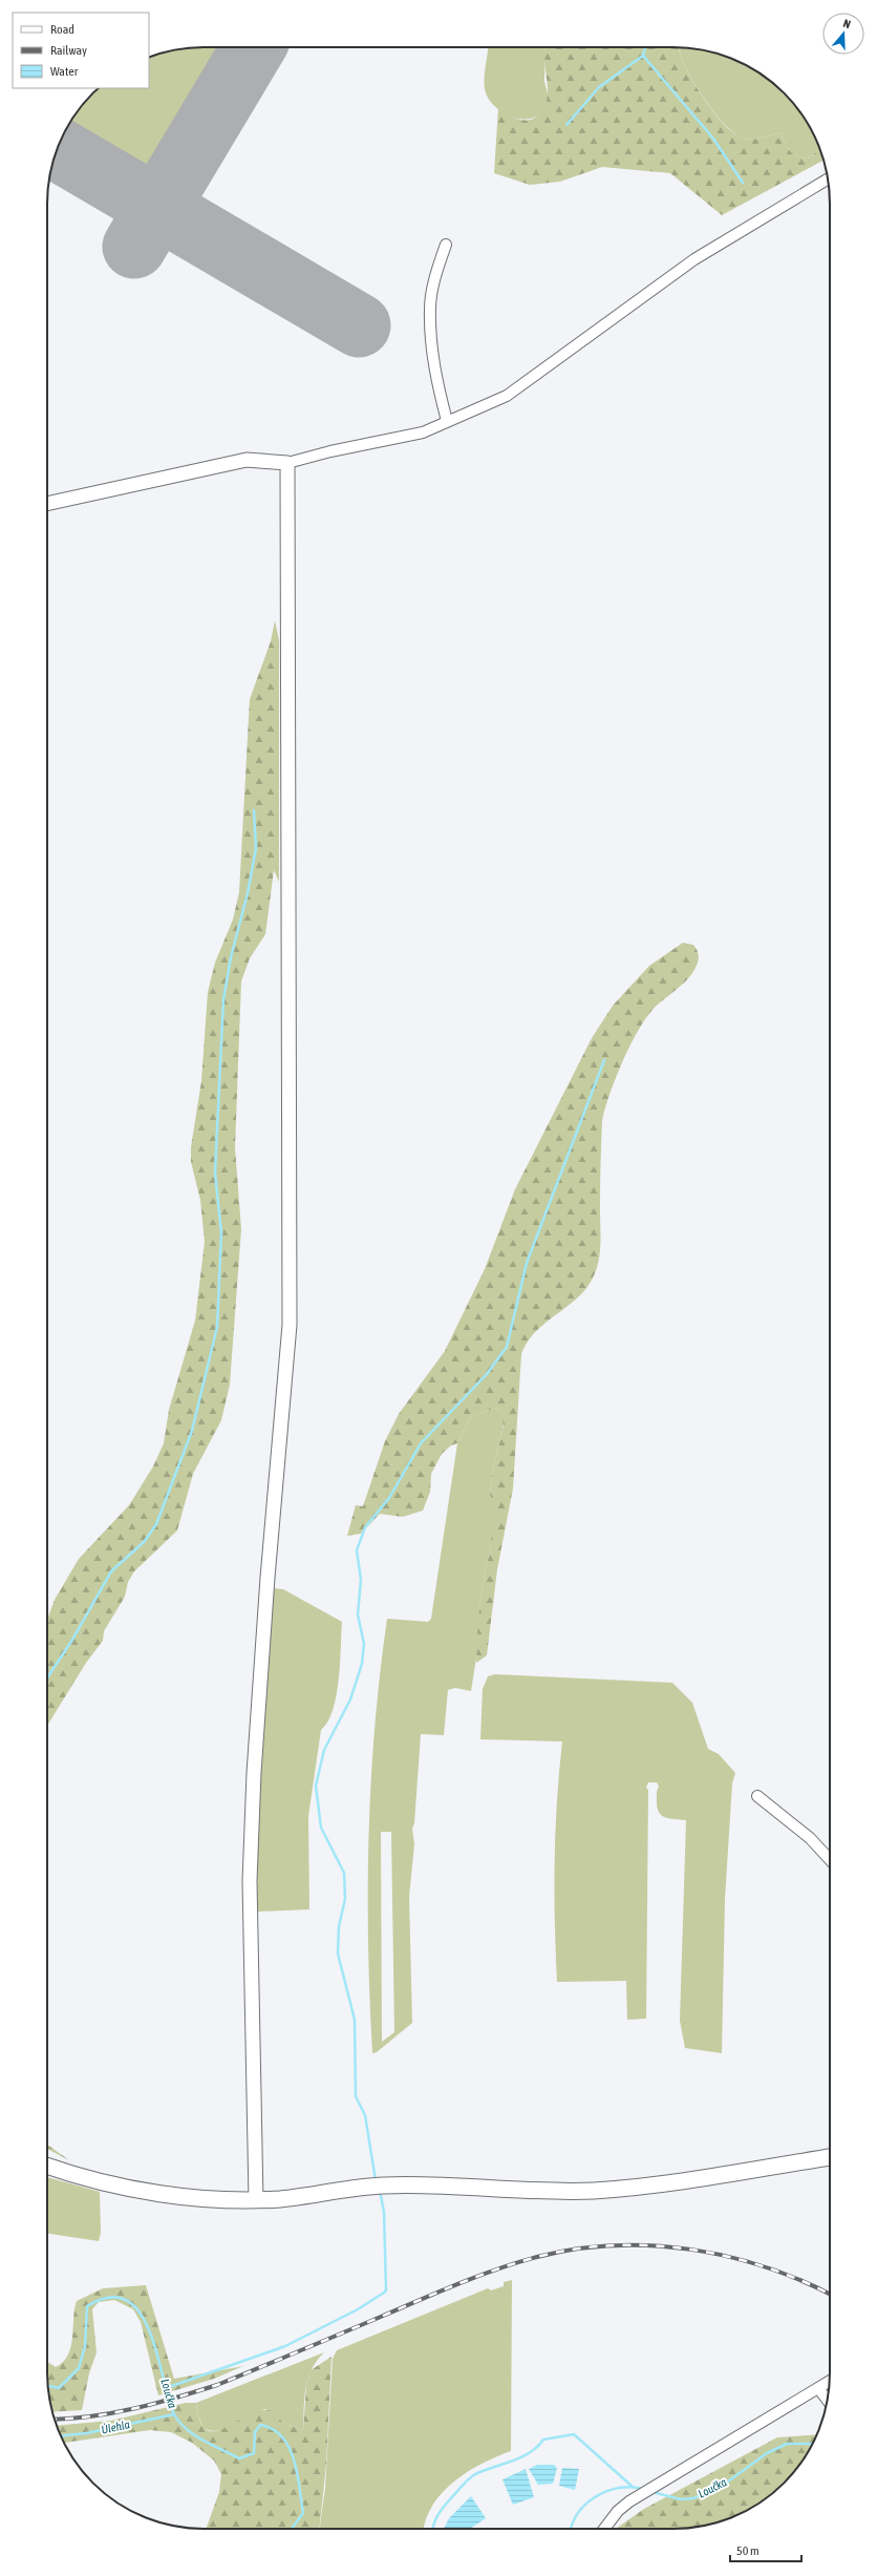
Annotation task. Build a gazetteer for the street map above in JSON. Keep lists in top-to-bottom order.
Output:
{
  "water": ["Loučka", "Úlehla"],
  "legend": ["Road", "Railway", "Water"],
  "scale_bar": "50 m",
  "north": "top"
}
